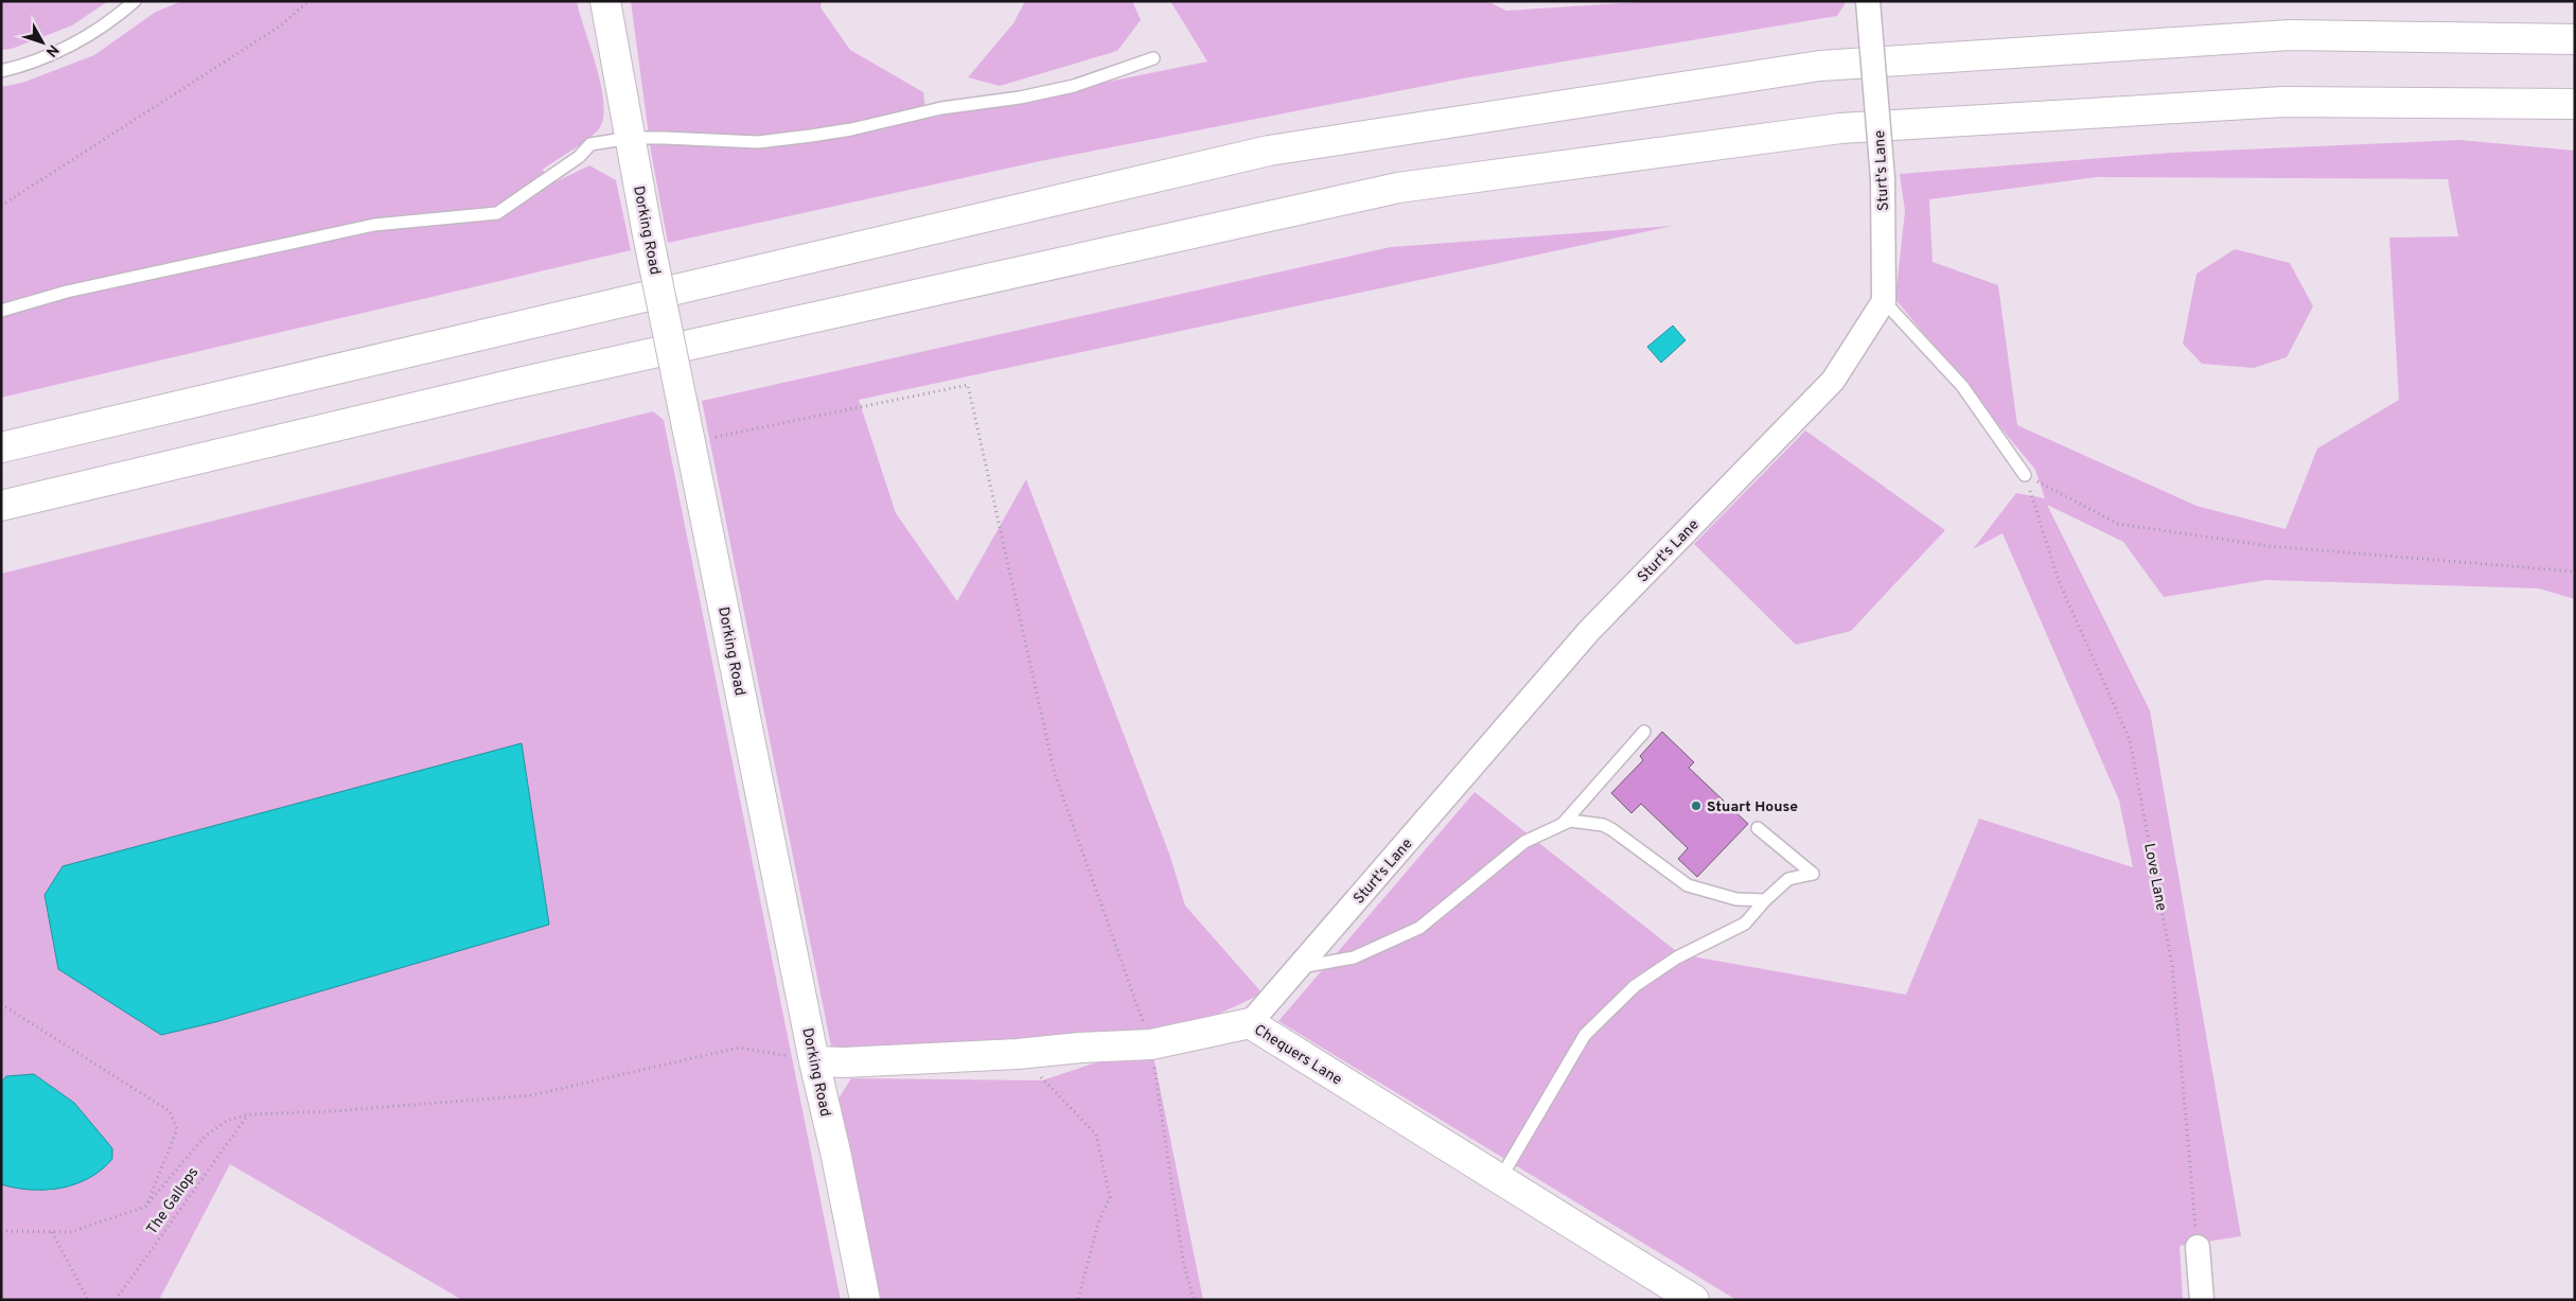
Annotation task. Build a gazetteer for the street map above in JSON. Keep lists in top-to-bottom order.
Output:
{
  "streets": {
    "main road": ["Dorking Road", "Chequers Lane"],
    "street": ["Sturt's Lane"],
    "path": ["Love Lane", "The Gallops"]
  },
  "crossings": [
    ["Sturt's Lane", "Chequers Lane"],
    ["Dorking Road", "Chequers Lane"]
  ],
  "places": ["Stuart House"],
  "north": "bottom right"
}
